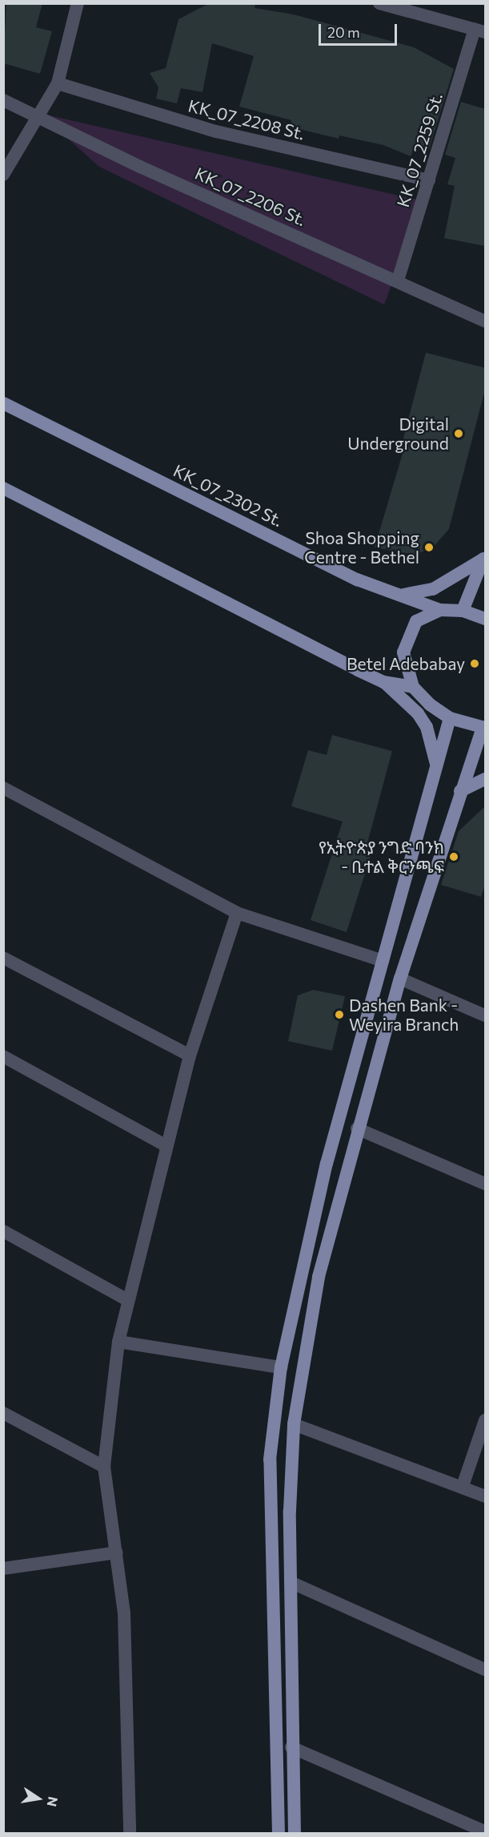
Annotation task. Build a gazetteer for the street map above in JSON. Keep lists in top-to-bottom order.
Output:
{
  "streets": {
    "main road": ["KK_07_2302 St."],
    "street": ["KK_07_2208 St.", "KK_07_2259 St.", "KK_07_2206 St."]
  },
  "crossings": [
    ["KK_07_2208 St.", "KK_07_2259 St."],
    ["KK_07_2259 St.", "KK_07_2206 St."]
  ],
  "places": [
    "Digital Underground",
    "Shoa Shopping Centre - Bethel",
    "Betel Adebabay",
    "የኢትዮጵያ ንግድ ባንክ - ቤተል ቅርንጫፍ",
    "Dashen Bank - Weyira Branch"
  ],
  "scale_bar": "20 m",
  "north": "right"
}
